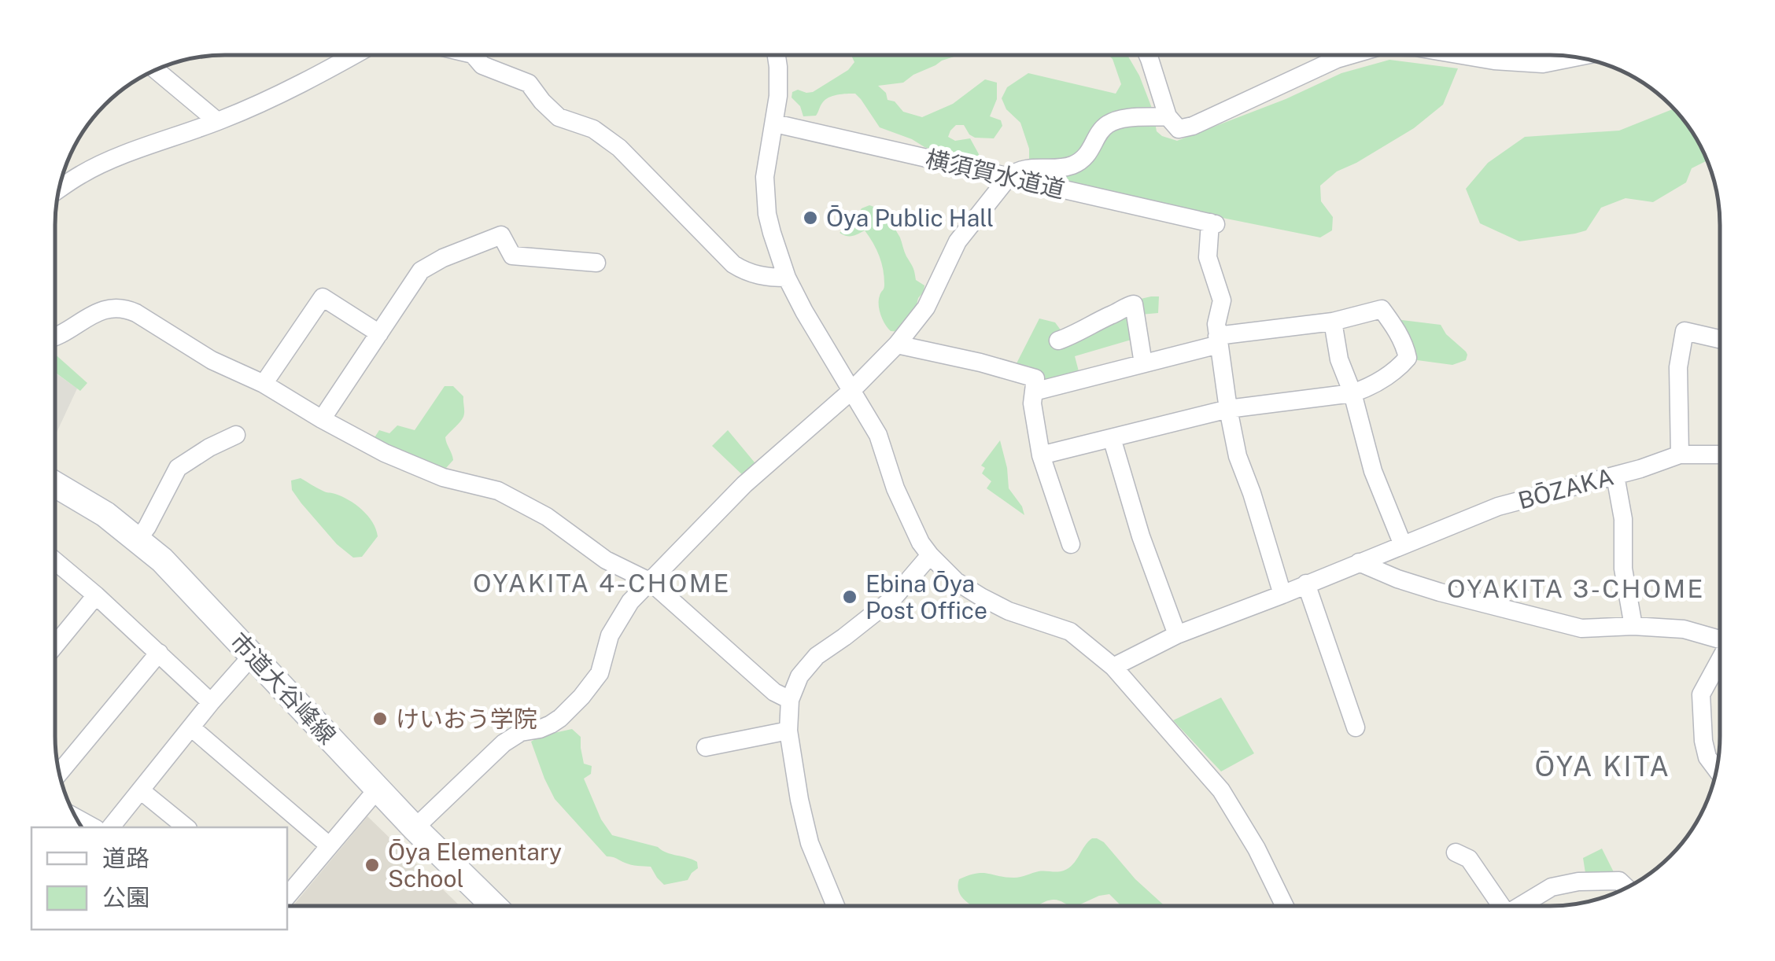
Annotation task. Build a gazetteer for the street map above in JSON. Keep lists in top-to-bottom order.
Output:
{
  "streets": {
    "street": ["横須賀水道道", "BŌZAKA", "市道大谷峰線"]
  },
  "districts": ["OYAKITA 4-CHOME", "OYAKITA 3-CHOME", "ŌYA KITA"],
  "places": [
    "Ōya Public Hall",
    "Ebina Ōya Post Office",
    "けいおう学院",
    "Ōya Elementary School"
  ],
  "legend": ["道路", "公園"]
}
